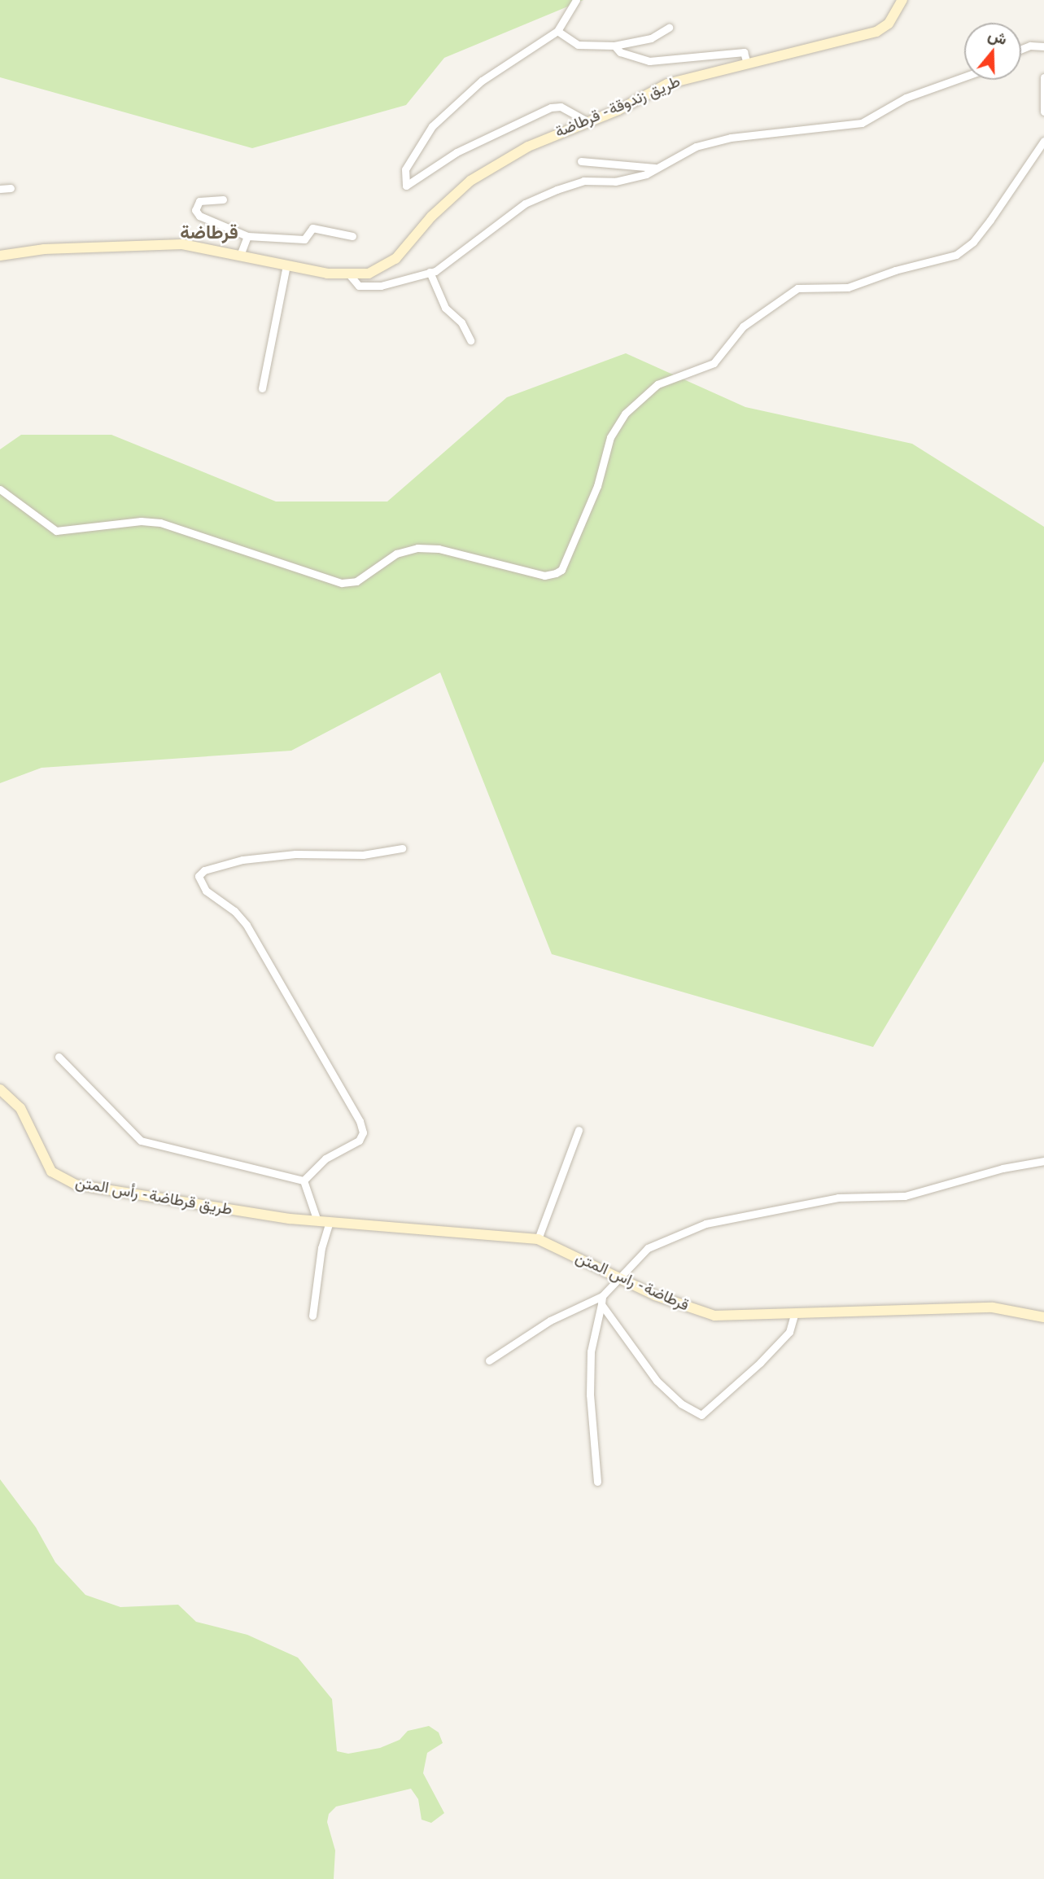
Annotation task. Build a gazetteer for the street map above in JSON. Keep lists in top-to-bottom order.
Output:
{
  "streets": {
    "main road": ["طريق زندوقة - قرطاضة", "طريق قرطاضة - رأس المتن", "قرطاضة - راس المتن"]
  },
  "crossings": [
    ["طريق قرطاضة - رأس المتن", "قرطاضة - راس المتن"]
  ],
  "districts": ["قرطاضة"],
  "north": "top"
}
